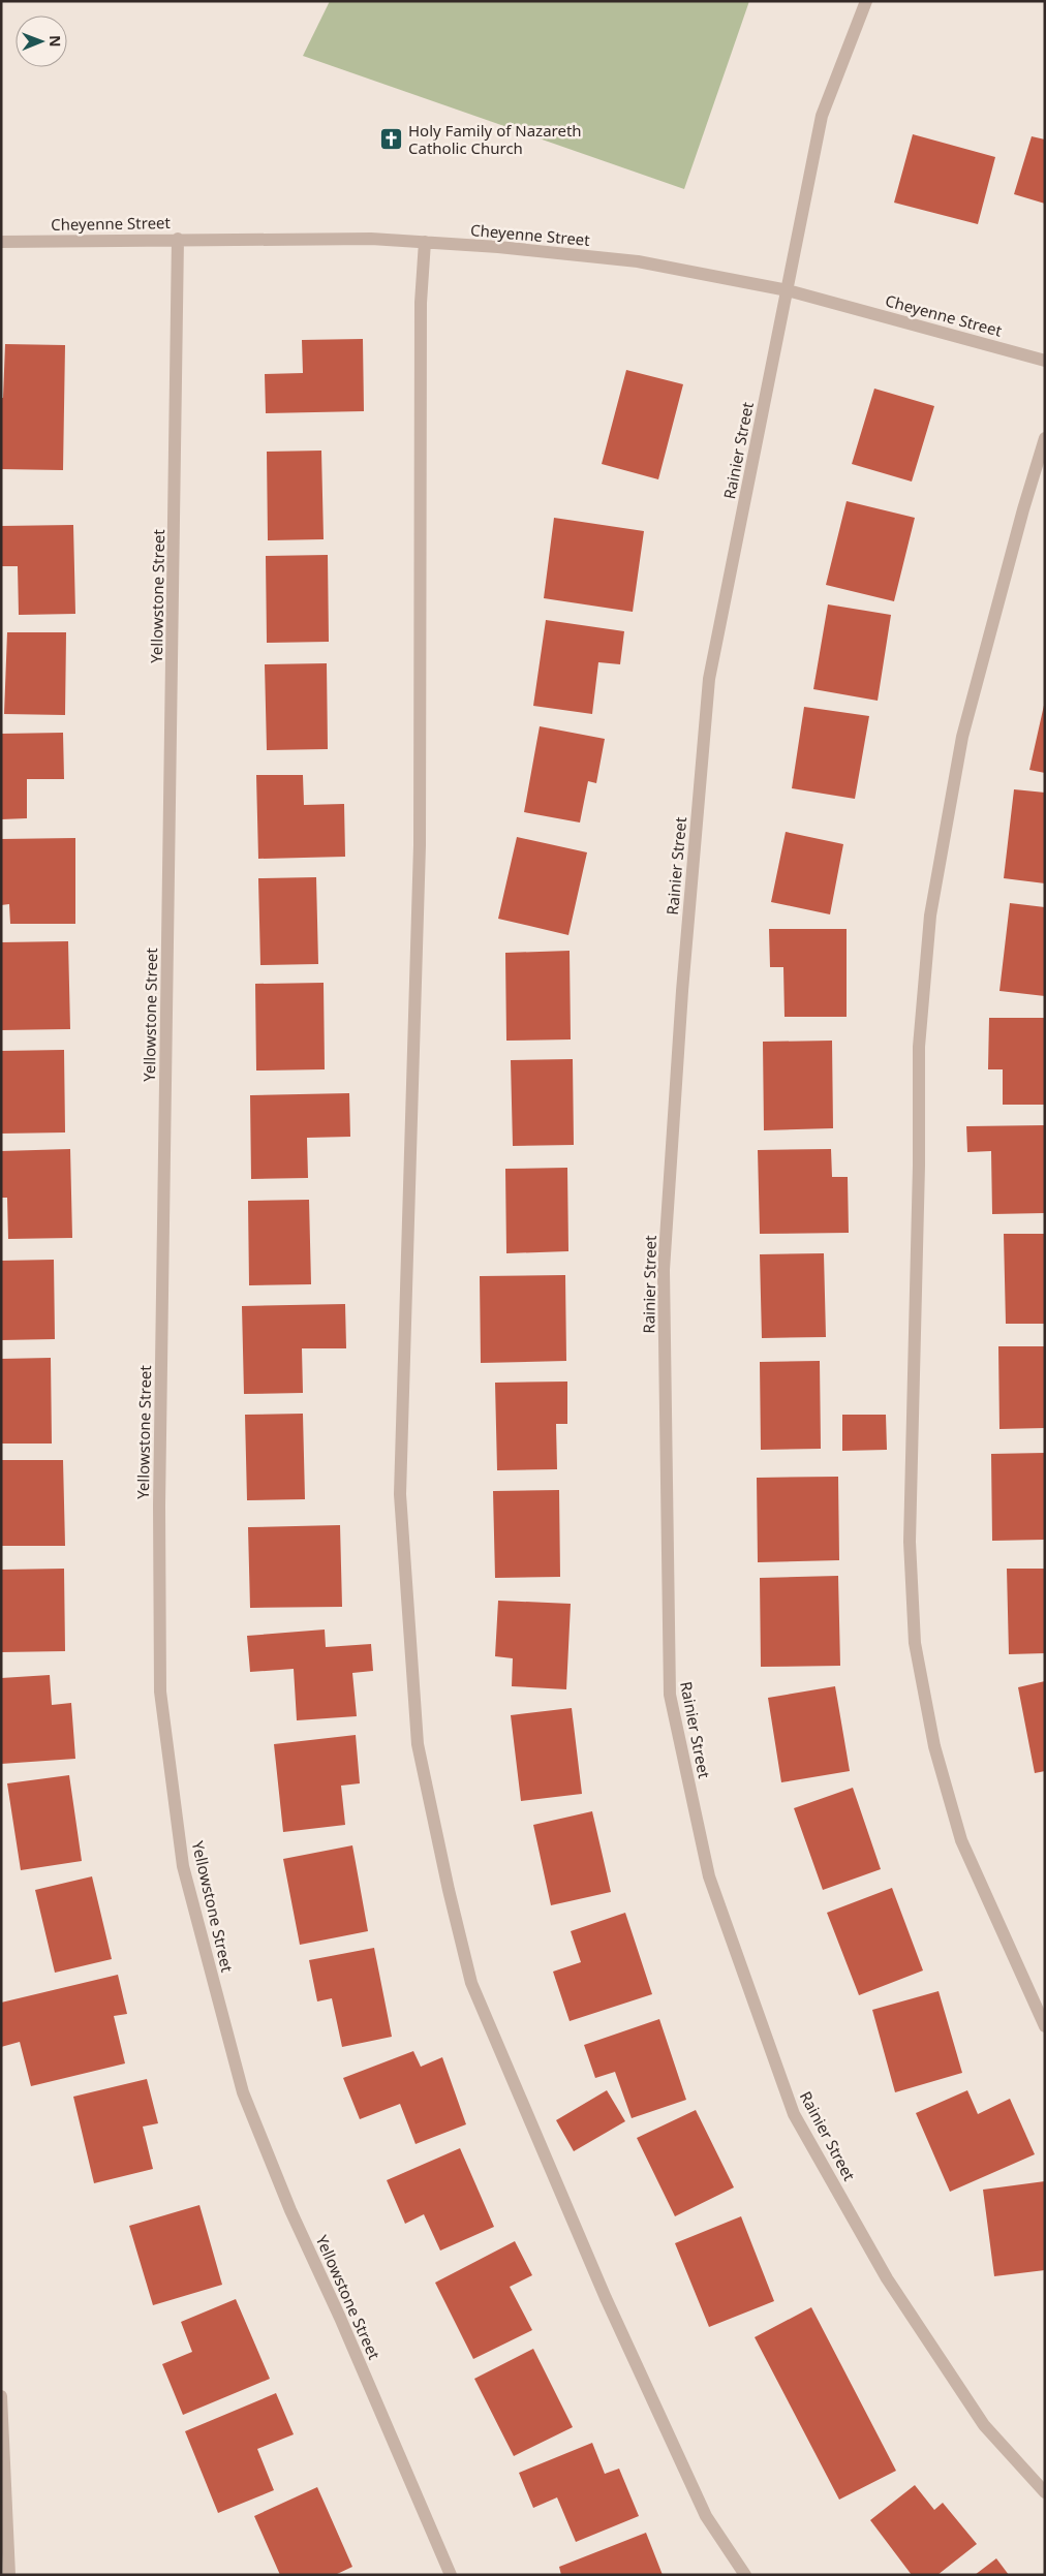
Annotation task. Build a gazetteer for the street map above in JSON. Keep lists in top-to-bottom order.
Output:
{
  "streets": {
    "street": ["Cheyenne Street", "Rainier Street", "Yellowstone Street"]
  },
  "crossings": [
    ["Cheyenne Street", "Rainier Street"],
    ["Cheyenne Street", "Yellowstone Street"]
  ],
  "places": {
    "church": ["Holy Family of Nazareth Catholic Church"]
  },
  "north": "right"
}
